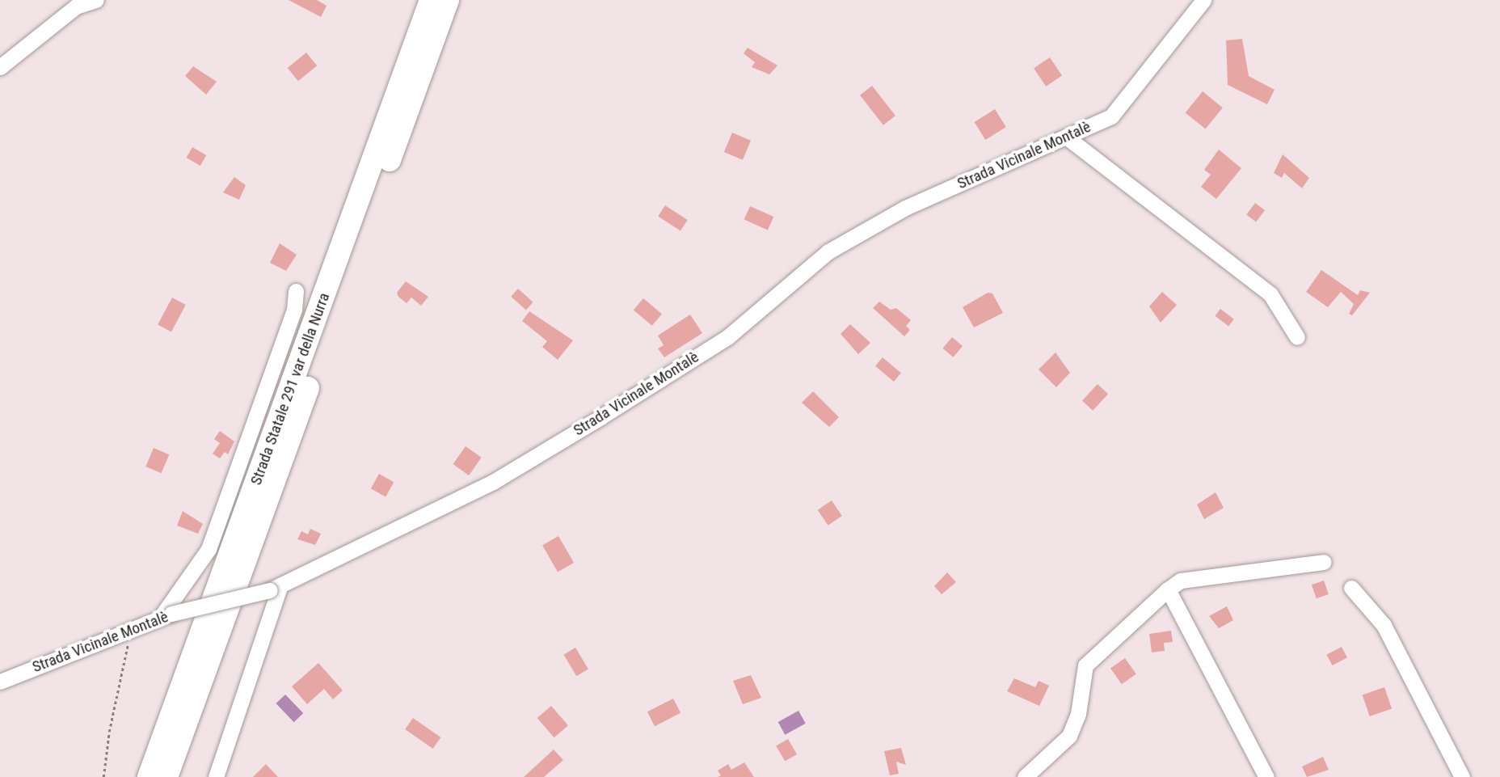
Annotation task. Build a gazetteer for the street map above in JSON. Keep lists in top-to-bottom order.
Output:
{
  "streets": {
    "highway": ["Strada Statale 291 var della Nurra"],
    "street": ["Strada Vicinale Montalè"]
  }
}
